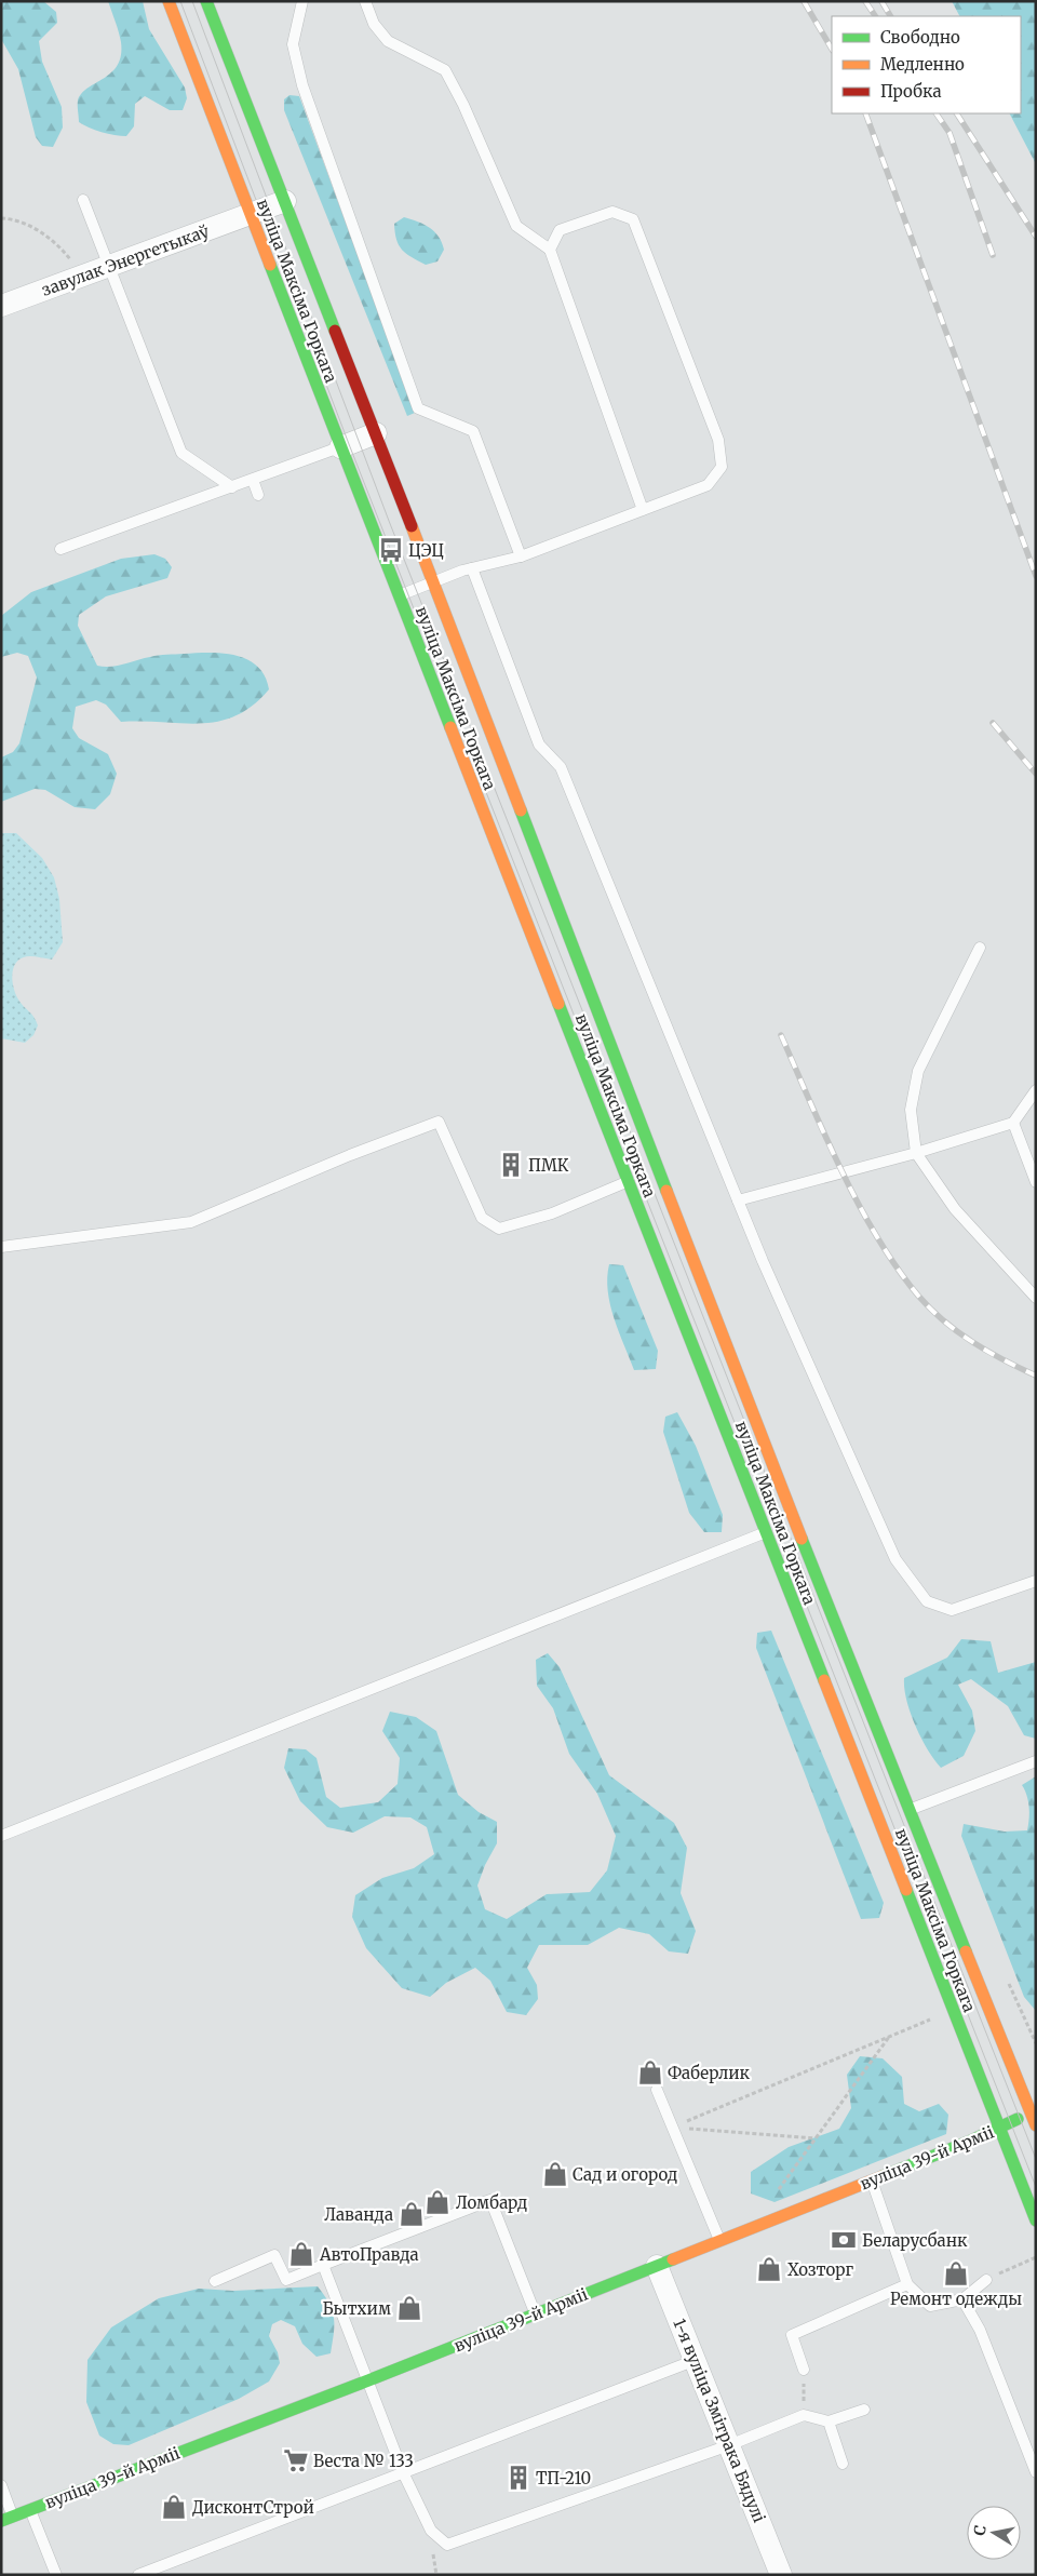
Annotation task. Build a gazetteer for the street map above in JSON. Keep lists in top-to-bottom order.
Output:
{
  "streets": {
    "main road": ["вуліца Максіма Горкага", "вуліца 39-й Арміі"],
    "street": ["завулак Энергетыкаў", "1-я вуліца Змітрака Бядулі"]
  },
  "crossings": [
    ["завулак Энергетыкаў", "вуліца Максіма Горкага"],
    ["вуліца Максіма Горкага", "вуліца 39-й Арміі"],
    ["вуліца 39-й Арміі", "1-я вуліца Змітрака Бядулі"]
  ],
  "places": {
    "bus stop": ["ЦЭЦ"],
    "building": ["ПМК", "ТП-210"],
    "shop": [
      "Фаберлик",
      "Сад и огород",
      "Ломбард",
      "Лаванда",
      "АвтоПравда",
      "Хозторг",
      "Ремонт одежды",
      "Бытхим",
      "ДисконтСтрой"
    ],
    "bank": ["Беларусбанк"],
    "supermarket": ["Веста № 133"]
  },
  "legend": ["Свободно", "Медленно", "Пробка"],
  "north": "left"
}
